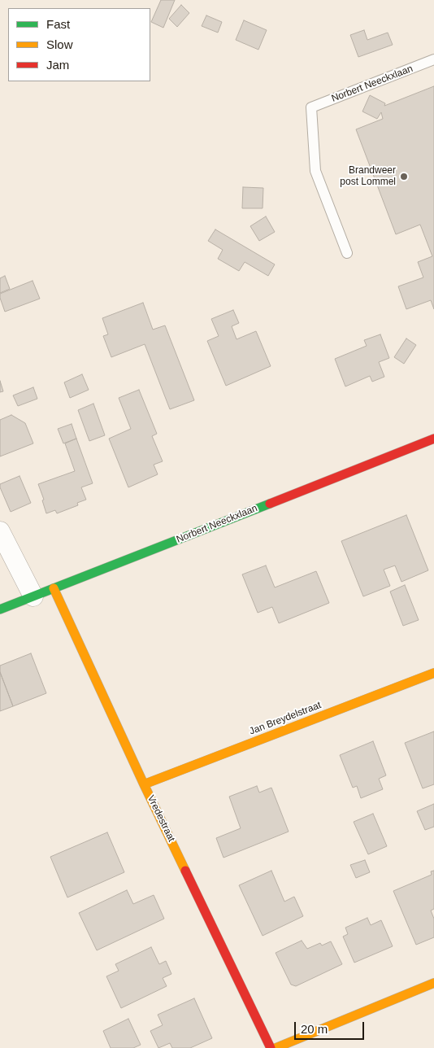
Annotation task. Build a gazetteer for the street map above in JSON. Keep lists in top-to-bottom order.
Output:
{
  "streets": {
    "street": ["Norbert Neeckxlaan", "Jan Breydelstraat", "Vredestraat"]
  },
  "crossings": [
    ["Norbert Neeckxlaan", "Vredestraat"],
    ["Jan Breydelstraat", "Vredestraat"]
  ],
  "places": ["Brandweer post Lommel"],
  "legend": ["Fast", "Slow", "Jam"],
  "scale_bar": "20 m"
}
